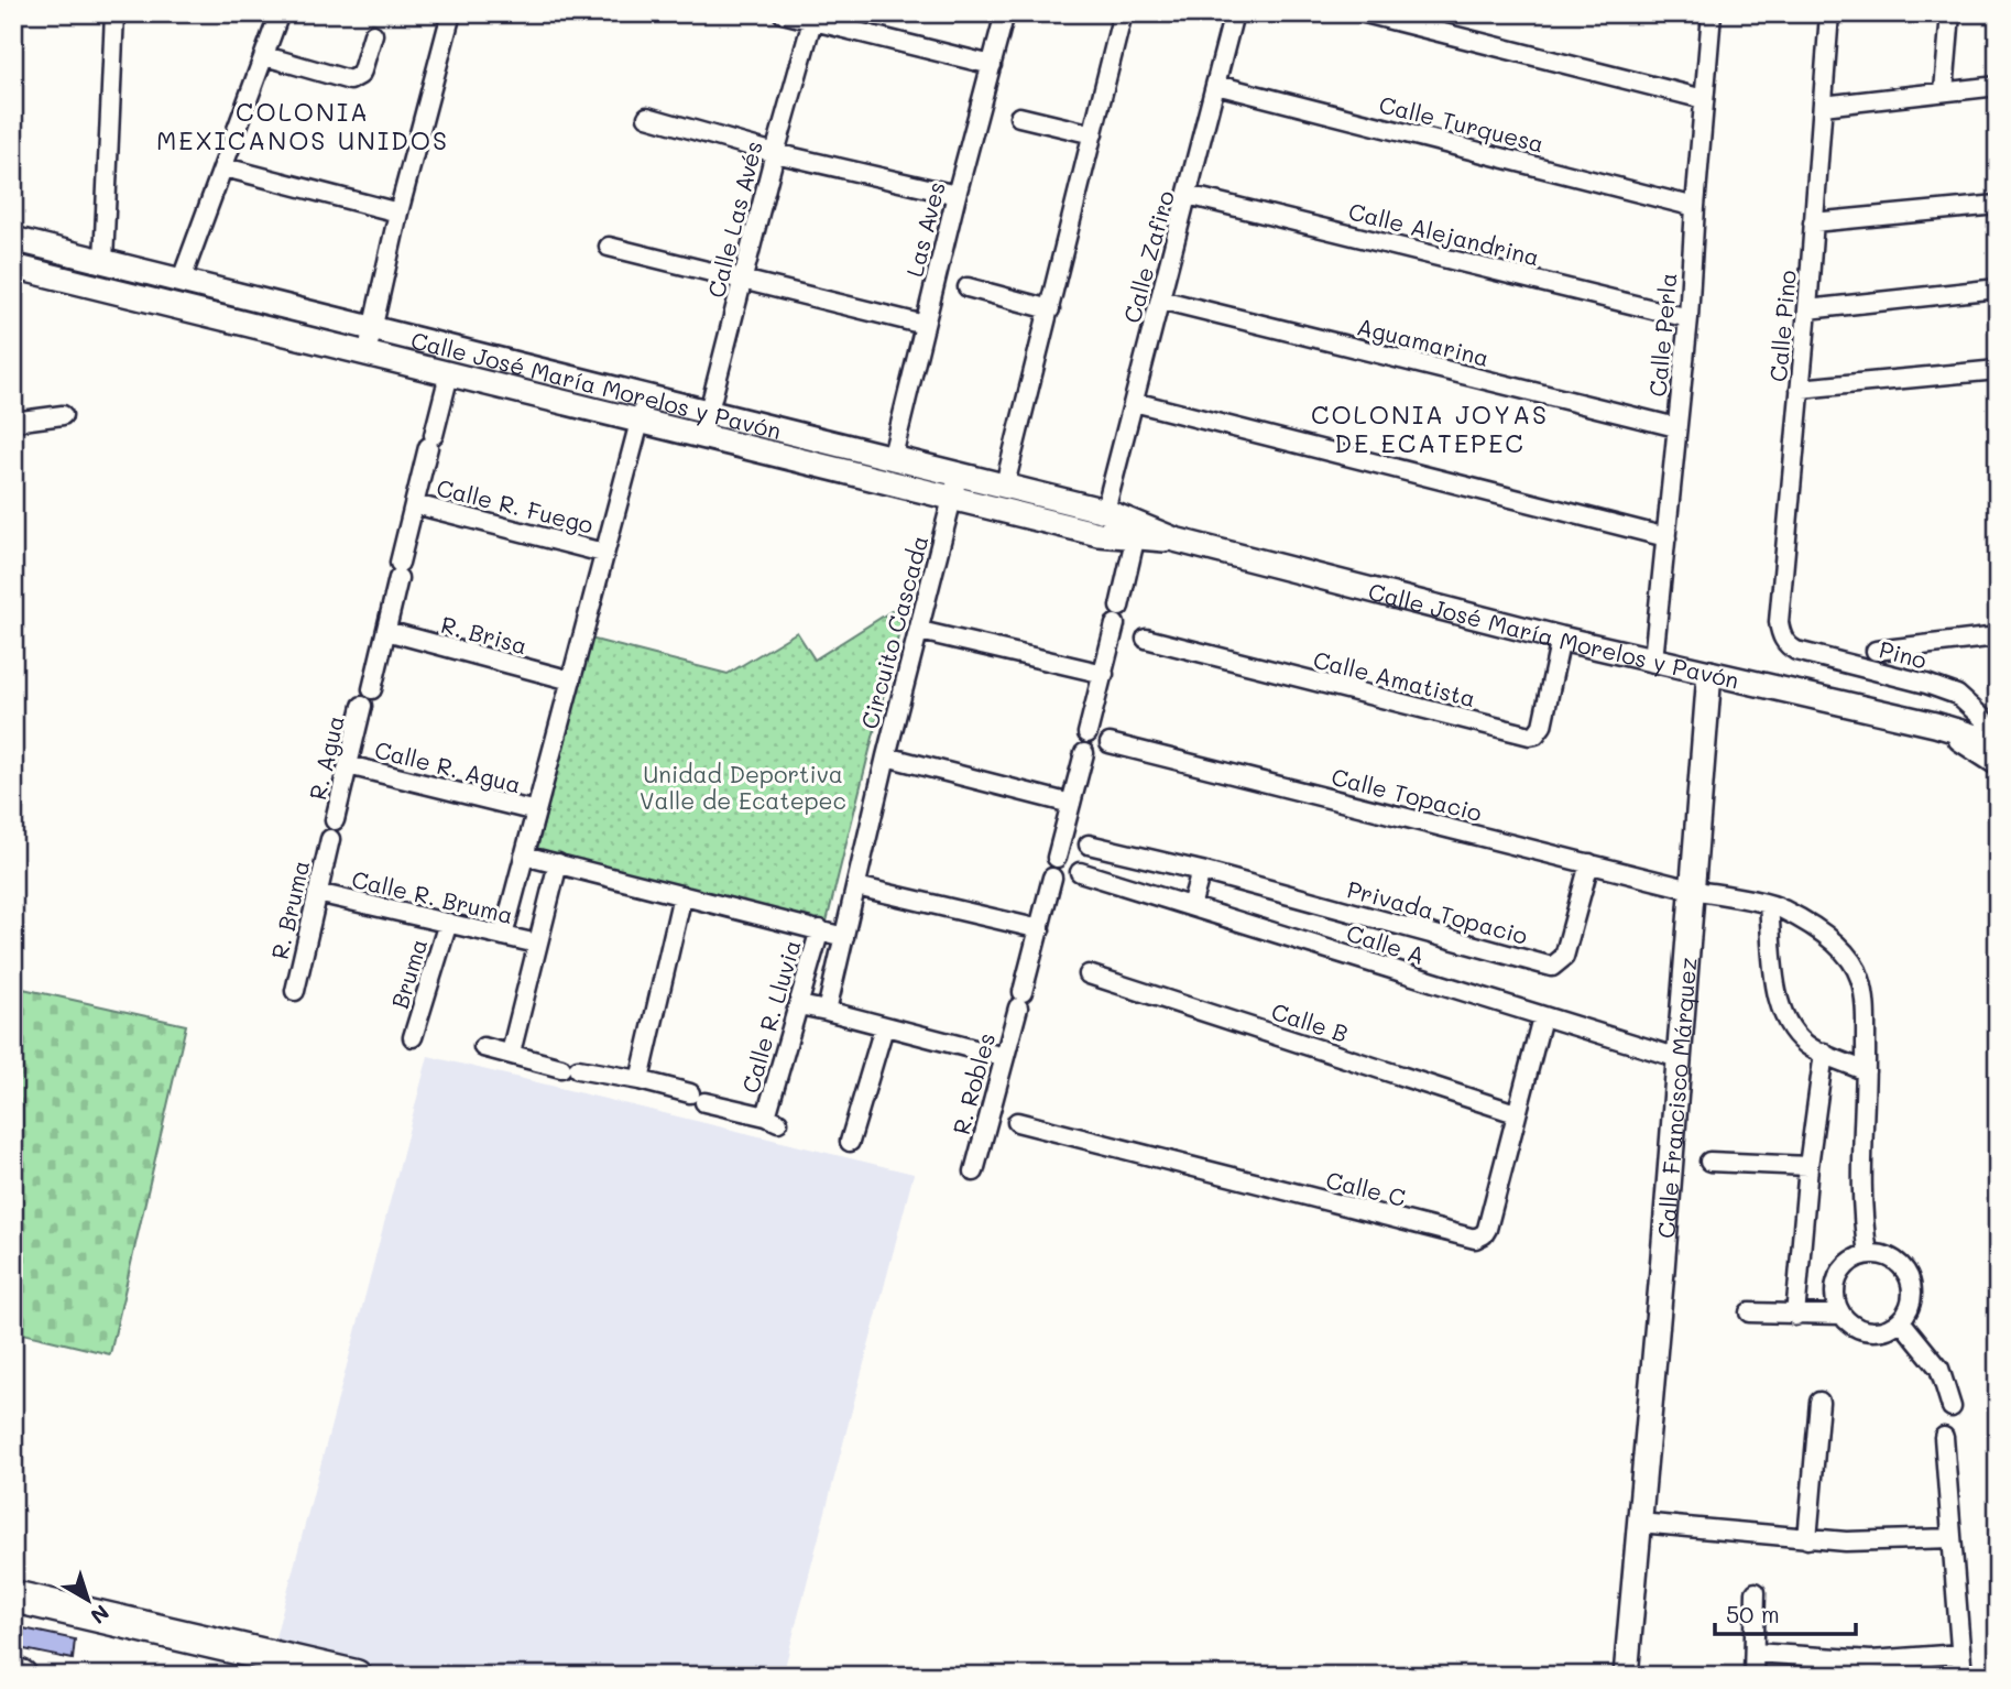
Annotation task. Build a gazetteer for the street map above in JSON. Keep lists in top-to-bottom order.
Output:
{
  "streets": {
    "street": [
      "Calle Turquesa",
      "Calle Las Avés",
      "Las Aves",
      "Calle Alejandrina",
      "Calle Zafiro",
      "Calle Pino",
      "Calle Perla",
      "Aguamarina",
      "Calle José María Morelos y Pavón",
      "Calle R. Fuego",
      "Circuito Cascada",
      "R. Brisa",
      "Pino",
      "Calle Amatista",
      "R. Agua",
      "Calle R. Agua",
      "Calle Topacio",
      "Calle R. Bruma",
      "R. Bruma",
      "Privada Topacio",
      "Calle A",
      "Bruma",
      "Calle R. Lluvia",
      "Calle B",
      "R. Robles",
      "Calle Francisco Márquez",
      "Calle C"
    ]
  },
  "crossings": [
    ["Calle Turquesa", "Calle Zafiro"],
    ["Calle Turquesa", "Calle Perla"],
    ["Calle Las Avés", "Calle José María Morelos y Pavón"],
    ["Las Aves", "Calle José María Morelos y Pavón"],
    ["Calle Alejandrina", "Calle Zafiro"],
    ["Calle Alejandrina", "Calle Perla"],
    ["Calle Zafiro", "Aguamarina"],
    ["Calle Zafiro", "Calle José María Morelos y Pavón"],
    ["Calle Pino", "Pino"],
    ["Calle Perla", "Aguamarina"],
    ["Calle Perla", "Calle José María Morelos y Pavón"],
    ["Calle José María Morelos y Pavón", "Circuito Cascada"],
    ["Calle José María Morelos y Pavón", "Pino"],
    ["Calle José María Morelos y Pavón", "Calle Amatista"],
    ["Calle José María Morelos y Pavón", "Calle Francisco Márquez"],
    ["R. Agua", "Calle R. Agua"],
    ["Calle Topacio", "Privada Topacio"],
    ["Calle Topacio", "Calle Francisco Márquez"],
    ["Calle R. Bruma", "R. Bruma"],
    ["Calle R. Bruma", "Bruma"],
    ["Calle A", "Calle Francisco Márquez"],
    ["Calle A", "Calle C"],
    ["Calle B", "Calle C"]
  ],
  "districts": ["COLONIA MEXICANOS UNIDOS", "COLONIA JOYAS DE ECATEPEC"],
  "parks": ["Unidad Deportiva Valle de Ecatepec"],
  "scale_bar": "50 m",
  "north": "bottom right"
}
